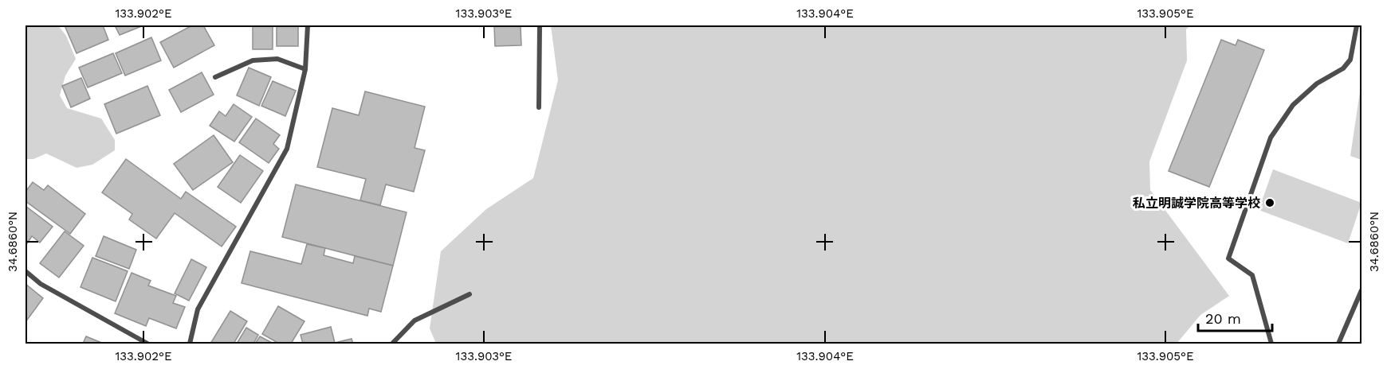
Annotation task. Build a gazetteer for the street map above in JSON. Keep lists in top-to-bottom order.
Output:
{
  "places": ["私立明誠学院高等学校"],
  "scale_bar": "20 m",
  "coordinates": [
    "133.902°E",
    "133.903°E",
    "133.904°E",
    "133.905°E",
    "34.6860°N"
  ]
}
